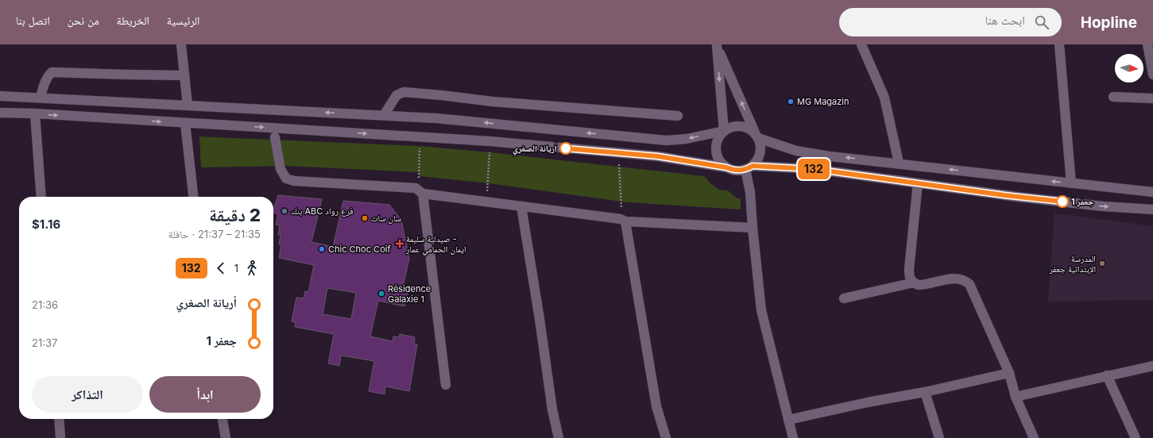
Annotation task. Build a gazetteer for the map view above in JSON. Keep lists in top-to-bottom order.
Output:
{
  "places": {
    "other": [
      "MG Magazin",
      "أريانة الصغري",
      "جعفر 1",
      "بنك ABC فرع رواد",
      "سان سات",
      "Chic Choc Coif",
      "المدرسة الإبتدائية جعفر",
      "Résidence Galaxie 1"
    ],
    "health": ["صيدلية سليمة - ايمان الحمامي عمار"]
  },
  "lines": ["bus line 132"],
  "north": "right",
  "page": {
    "header": "Hopline",
    "search": "ابحث هنا",
    "nav": [
      "الرئيسية",
      "الخريطة",
      "من نحن",
      "اتصل بنا"
    ],
    "on_map": "132",
    "heading": ["2 دقيقة", "21:35 – 21:37 · حافلة", "$1.16"],
    "legs": ["1", "132"],
    "list": [
      {
        "name": "أريانة الصغري",
        "value": "21:36"
      },
      {
        "name": "جعفر 1",
        "value": "21:37"
      }
    ],
    "buttons": ["ابدأ", "التذاكر"]
  }
}
